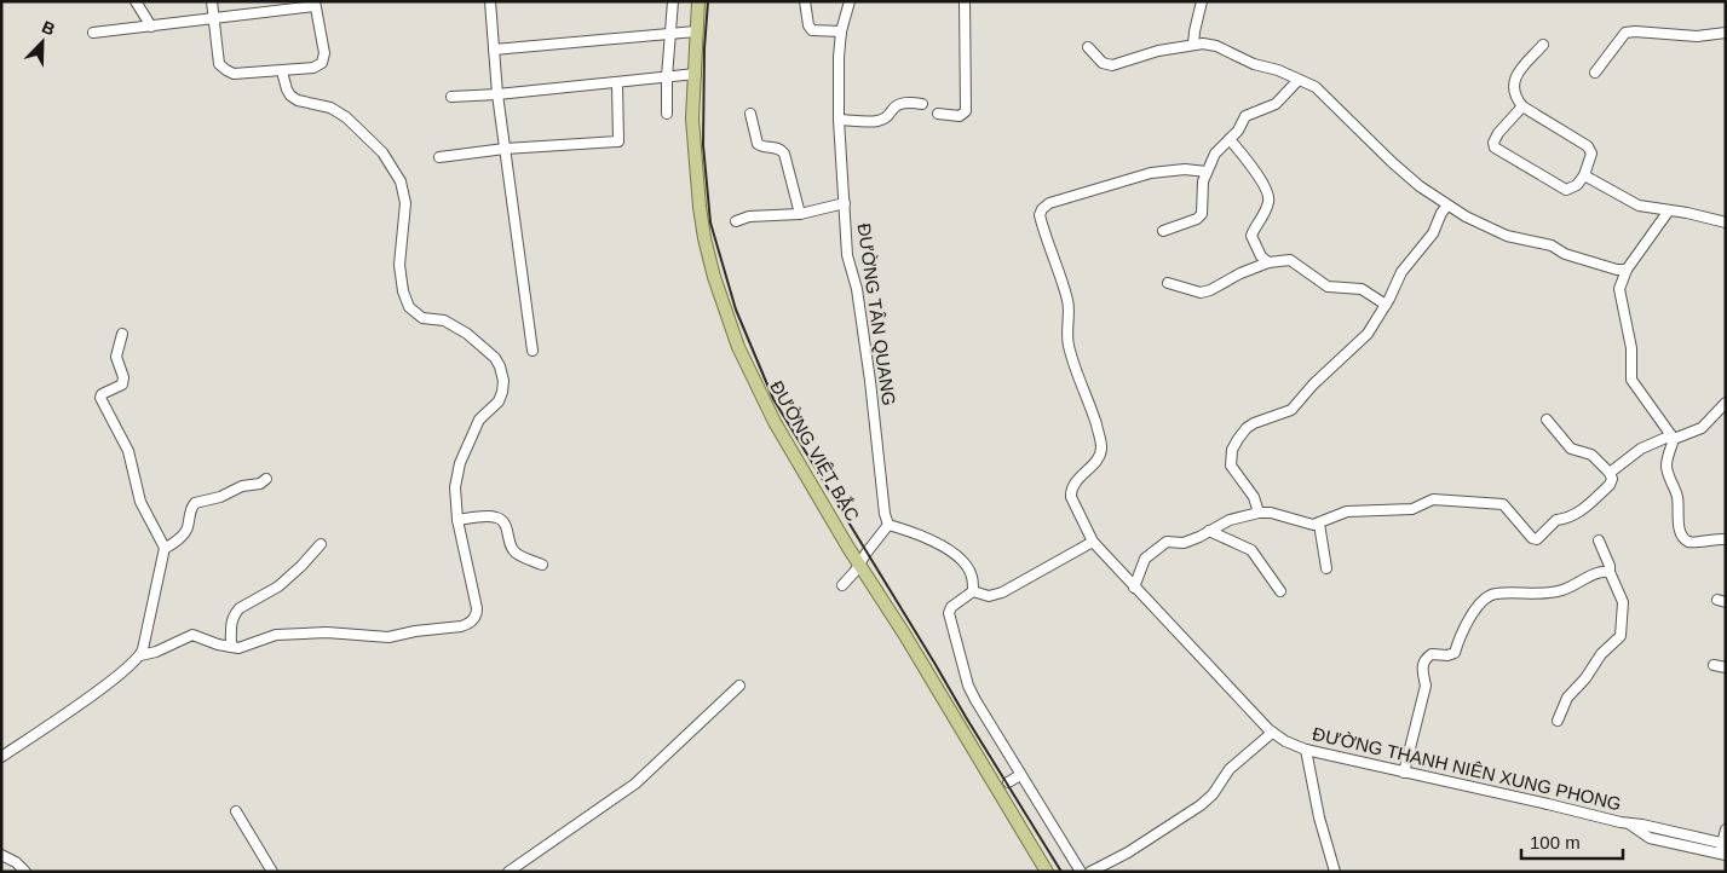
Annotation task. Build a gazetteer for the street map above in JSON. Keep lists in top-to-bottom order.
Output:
{
  "streets": {
    "main road": ["ĐƯỜNG VIỆT BẮC"],
    "street": ["ĐƯỜNG TÂN QUANG", "ĐƯỜNG THANH NIÊN XUNG PHONG"]
  },
  "scale_bar": "100 m",
  "north": "top right"
}
